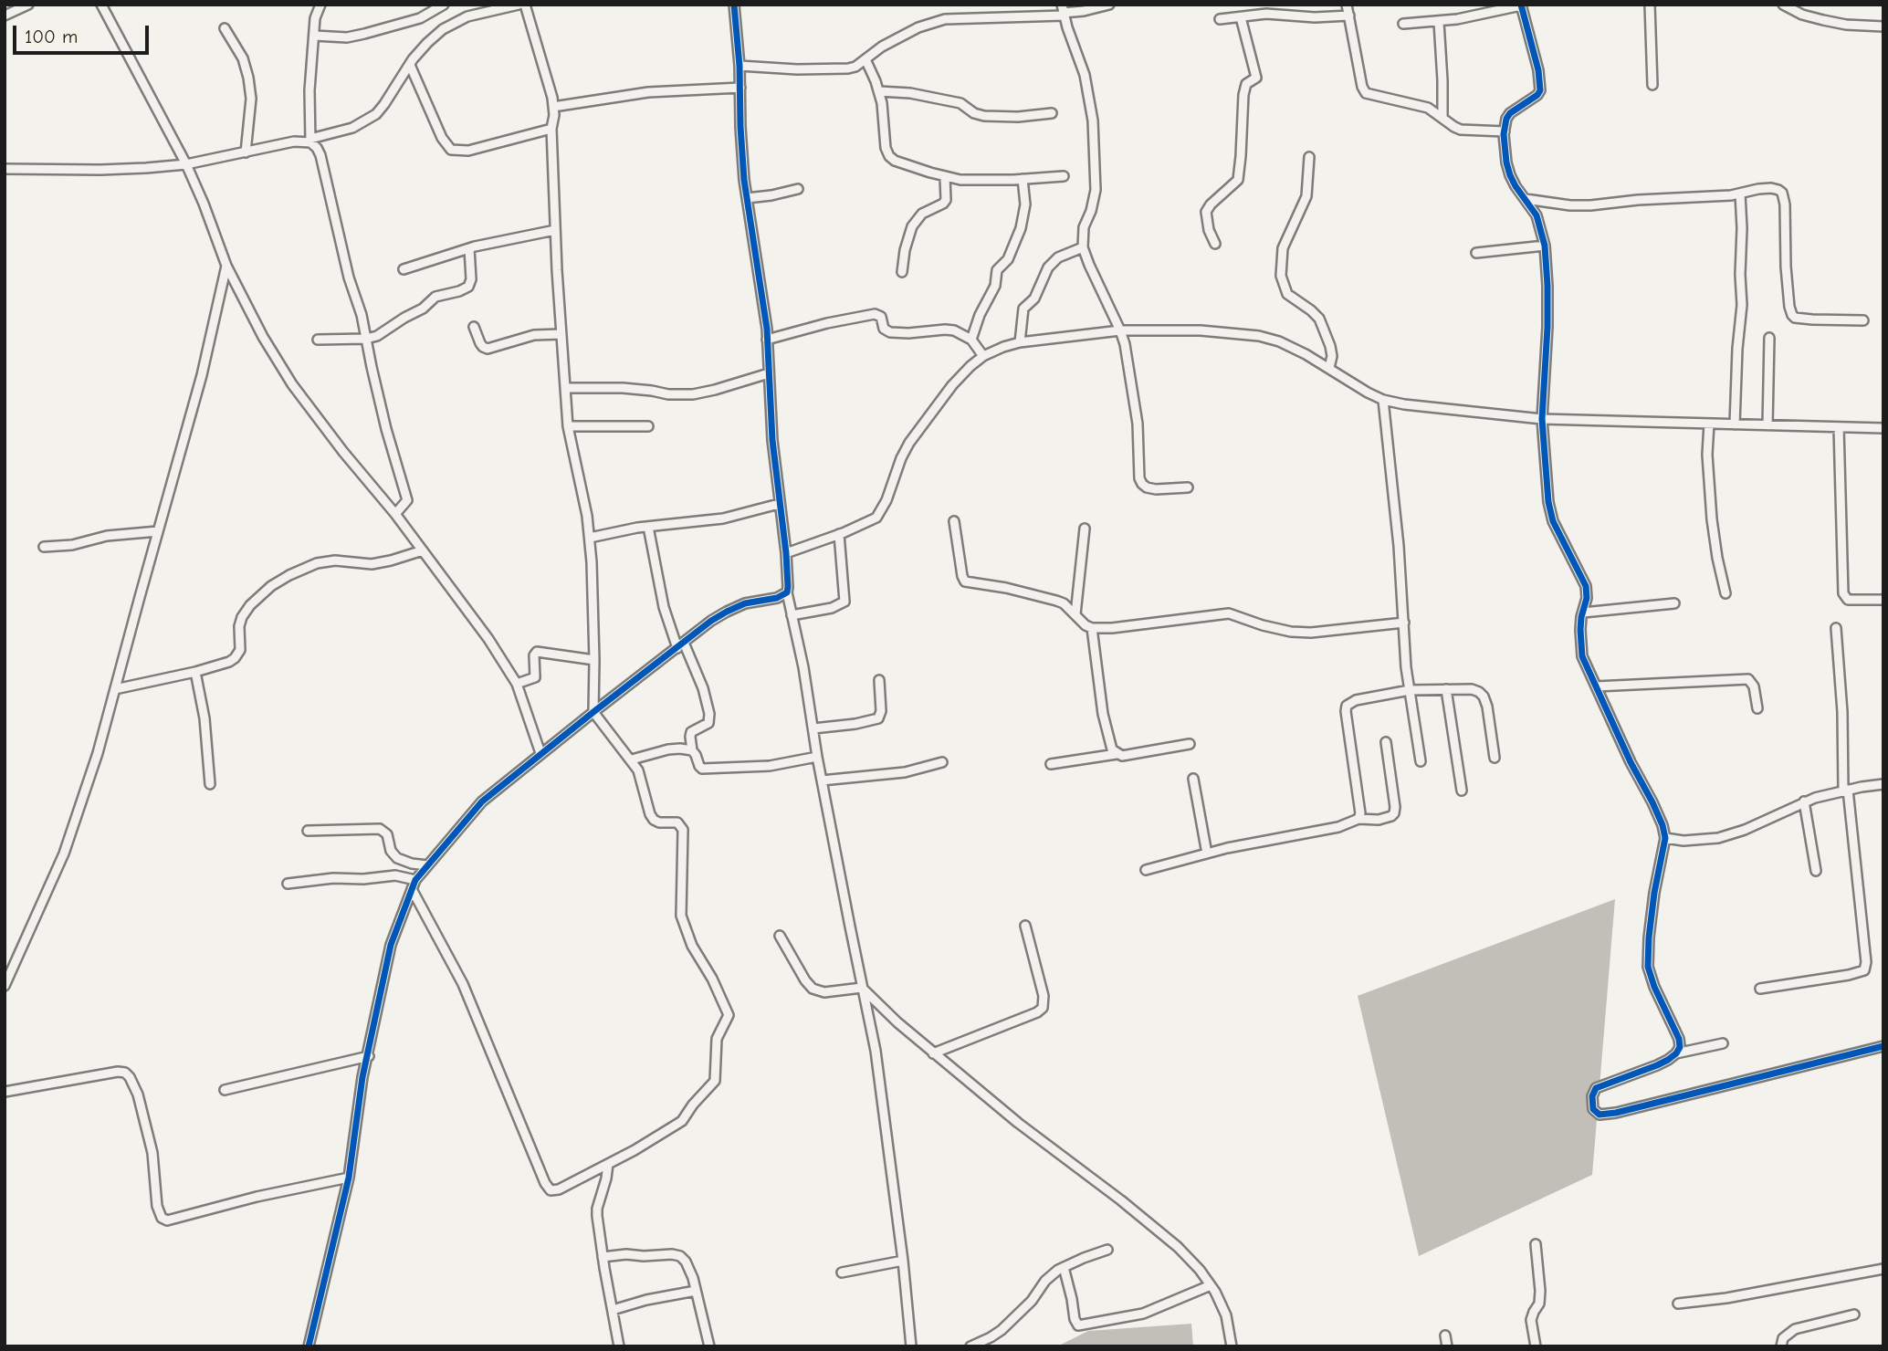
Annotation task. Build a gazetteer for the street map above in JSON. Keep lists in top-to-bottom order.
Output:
{
  "scale_bar": "100 m"
}
